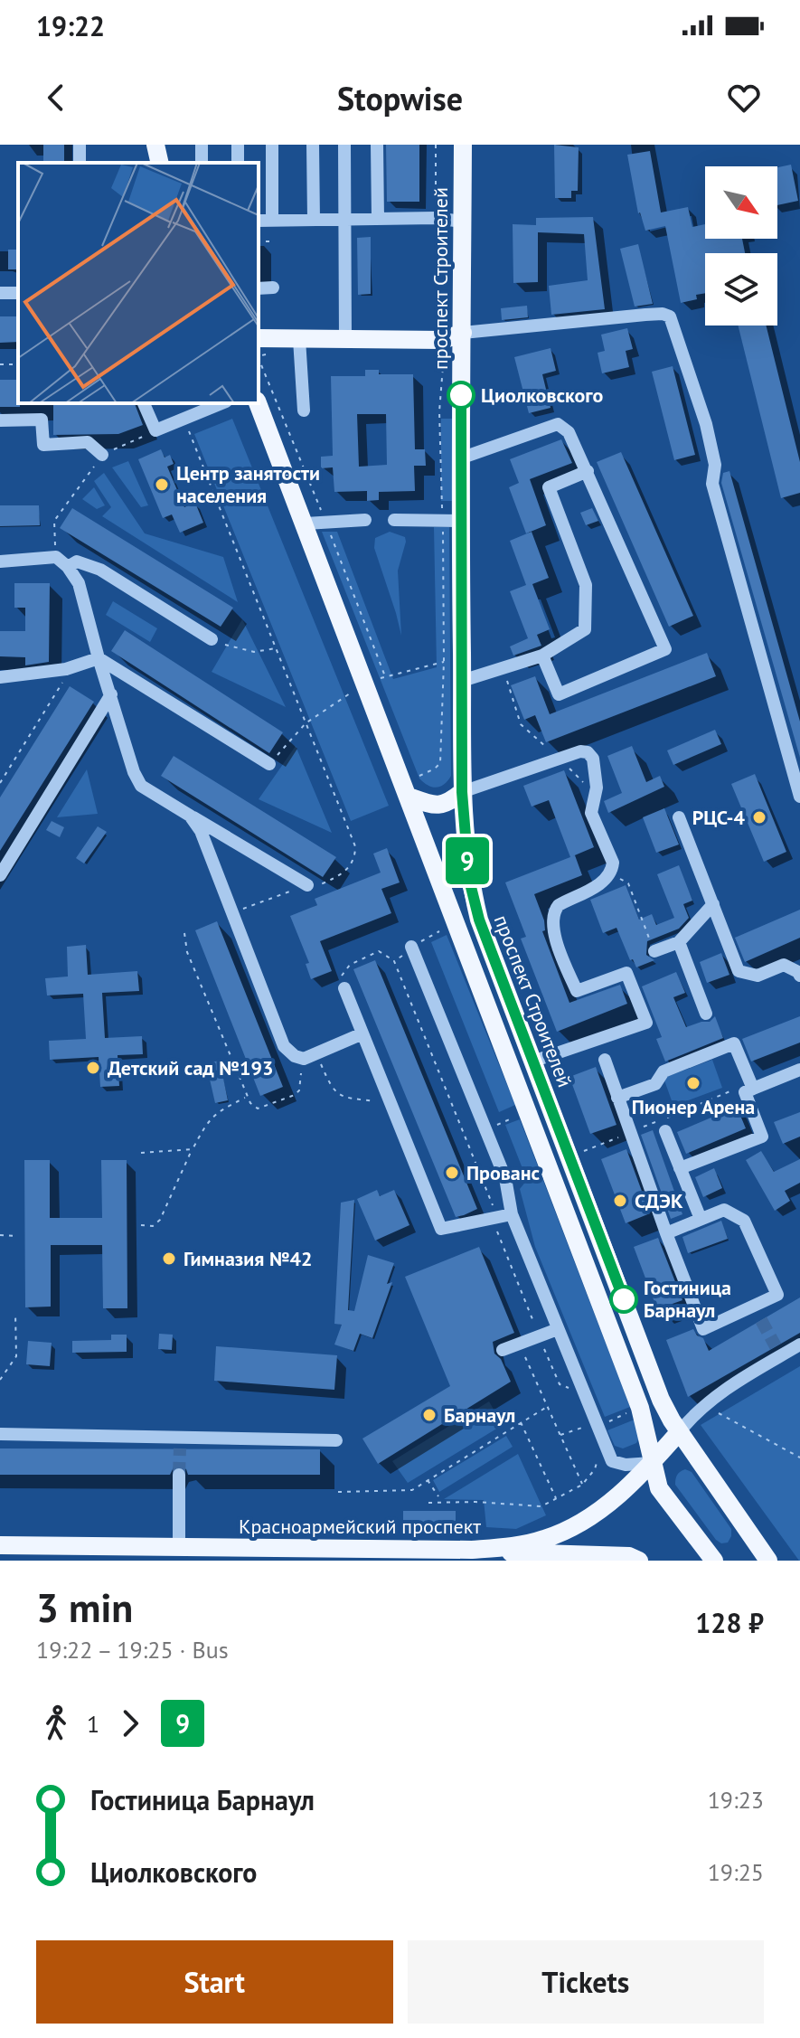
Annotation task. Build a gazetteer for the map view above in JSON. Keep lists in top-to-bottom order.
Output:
{
  "streets": {
    "main road": ["проспект Строителей", "Красноармейский проспект"]
  },
  "crossings": [
    ["проспект Строителей", "Красноармейский проспект"]
  ],
  "places": [
    "Циолковского",
    "Центр занятости населения",
    "РЦС-4",
    "Детский сад №193",
    "Пионер Арена",
    "Прованс",
    "СДЭК",
    "Гимназия №42",
    "Гостиница Барнаул",
    "Барнаул"
  ],
  "lines": ["bus line 9"],
  "north": "bottom right",
  "page": {
    "status": "19:22",
    "header": "Stopwise",
    "on_map": "9",
    "heading": ["3 min", "19:22 – 19:25 · Bus", "128 ₽"],
    "legs": ["1", "9"],
    "list": [
      {
        "name": "Гостиница Барнаул",
        "value": "19:23"
      },
      {
        "name": "Циолковского",
        "value": "19:25"
      }
    ],
    "buttons": ["Start", "Tickets"]
  }
}
